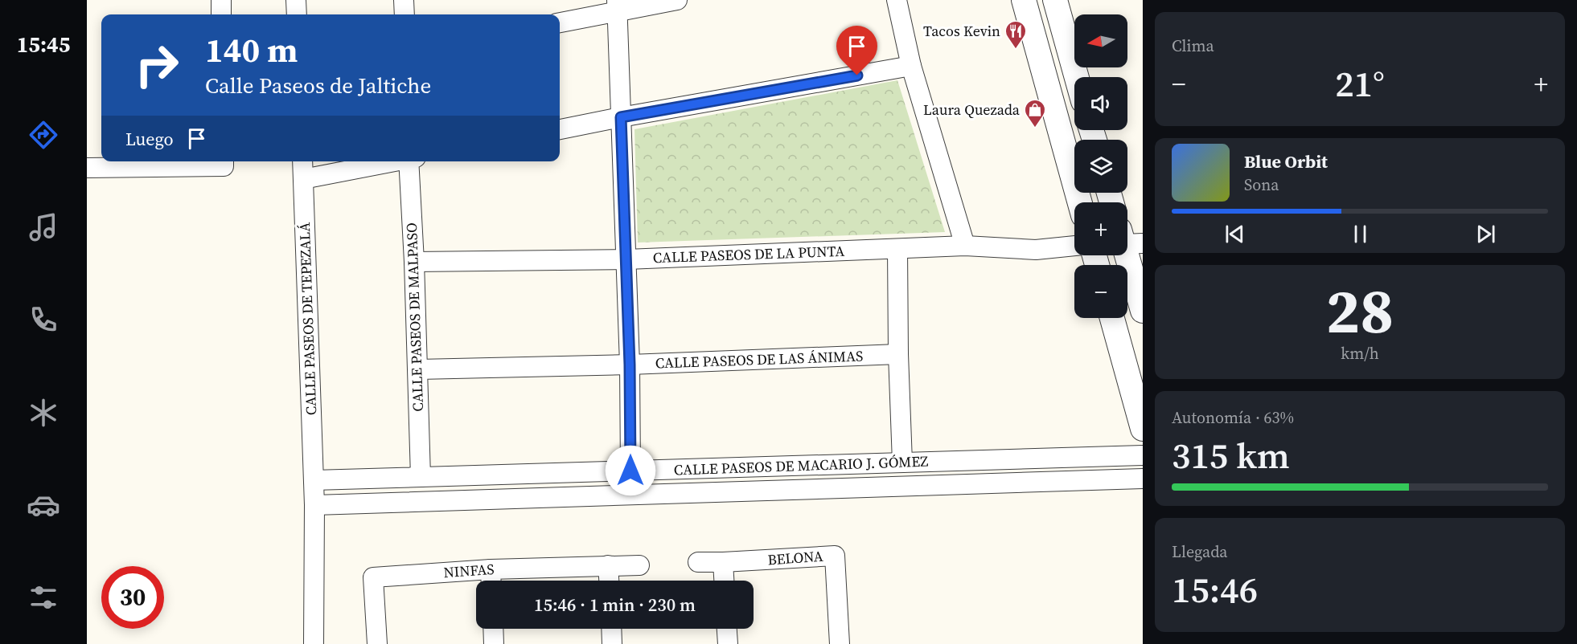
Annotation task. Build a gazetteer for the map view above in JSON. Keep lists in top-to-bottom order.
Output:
{
  "streets": {
    "street": [
      "CALLE PASEOS DE LA PUNTA",
      "CALLE PASEOS DE MALPASO",
      "CALLE PASEOS DE TEPEZALÁ",
      "CALLE PASEOS DE LAS ÁNIMAS",
      "CALLE PASEOS DE MACARIO J. GÓMEZ",
      "BELONA",
      "NINFAS"
    ]
  },
  "crossings": [
    ["CALLE PASEOS DE LA PUNTA", "CALLE PASEOS DE MALPASO"],
    ["CALLE PASEOS DE MALPASO", "CALLE PASEOS DE LAS ÁNIMAS"],
    ["CALLE PASEOS DE MALPASO", "CALLE PASEOS DE MACARIO J. GÓMEZ"],
    ["CALLE PASEOS DE TEPEZALÁ", "CALLE PASEOS DE MACARIO J. GÓMEZ"]
  ],
  "places": {
    "restaurant": ["Tacos Kevin"],
    "shop": ["Laura Quezada"]
  },
  "north": "left",
  "page": {
    "tabs": "15:45",
    "tile": [
      "Clima",
      ["28", "km/h"],
      ["Autonomía · 63%", "315 km"],
      ["Llegada", "15:46"]
    ],
    "map_buttons": ["+", "−"],
    "turn": ["140 m", "Calle Paseos de Jaltiche"],
    "heat": ["−", "21°", "+"],
    "then": "Luego",
    "song": ["Blue Orbit", "Sona"],
    "limit": "30",
    "trip": "15:46 · 1 min · 230 m"
  }
}
